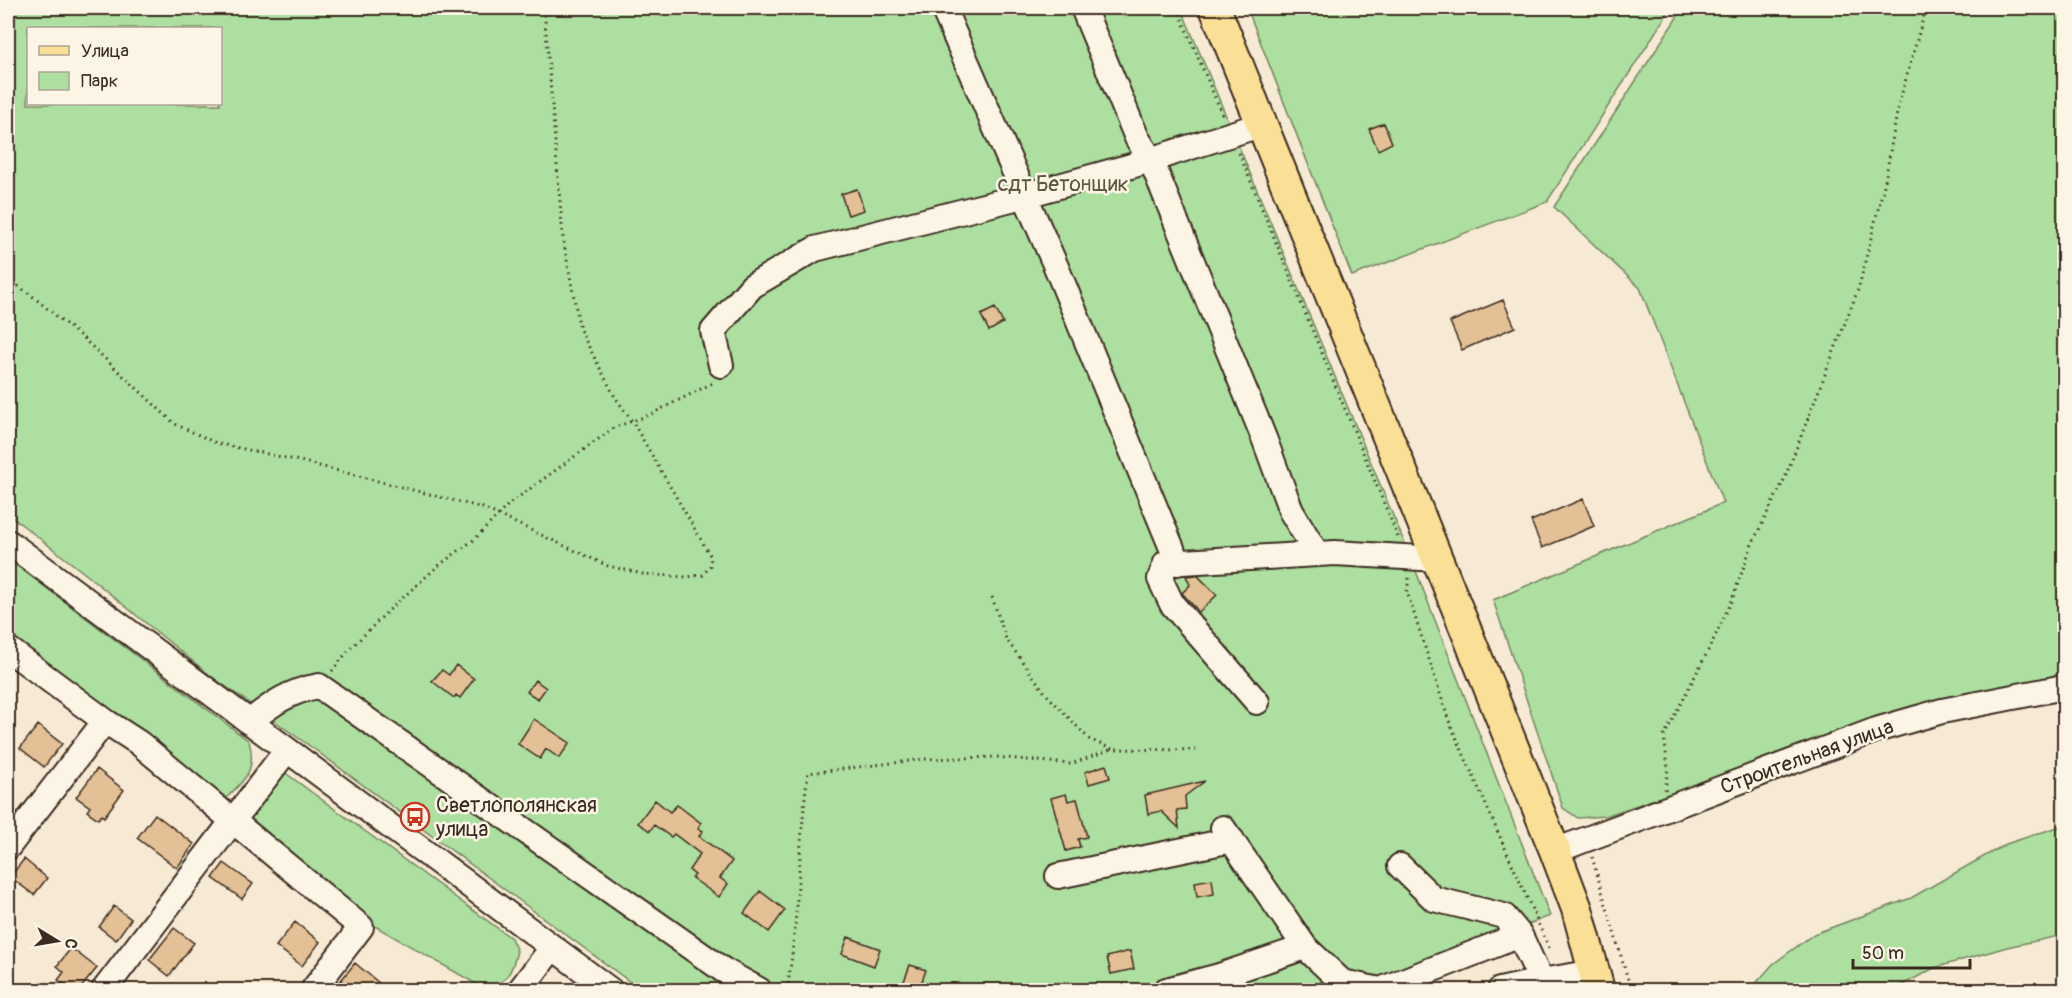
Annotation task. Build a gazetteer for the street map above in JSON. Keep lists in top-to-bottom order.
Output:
{
  "streets": {
    "street": ["Строительная улица"]
  },
  "parks": ["сдт Бетонщик"],
  "places": {
    "bus stop": ["Светлополянская улица"]
  },
  "legend": ["Улица", "Парк"],
  "scale_bar": "50 m",
  "north": "right"
}
